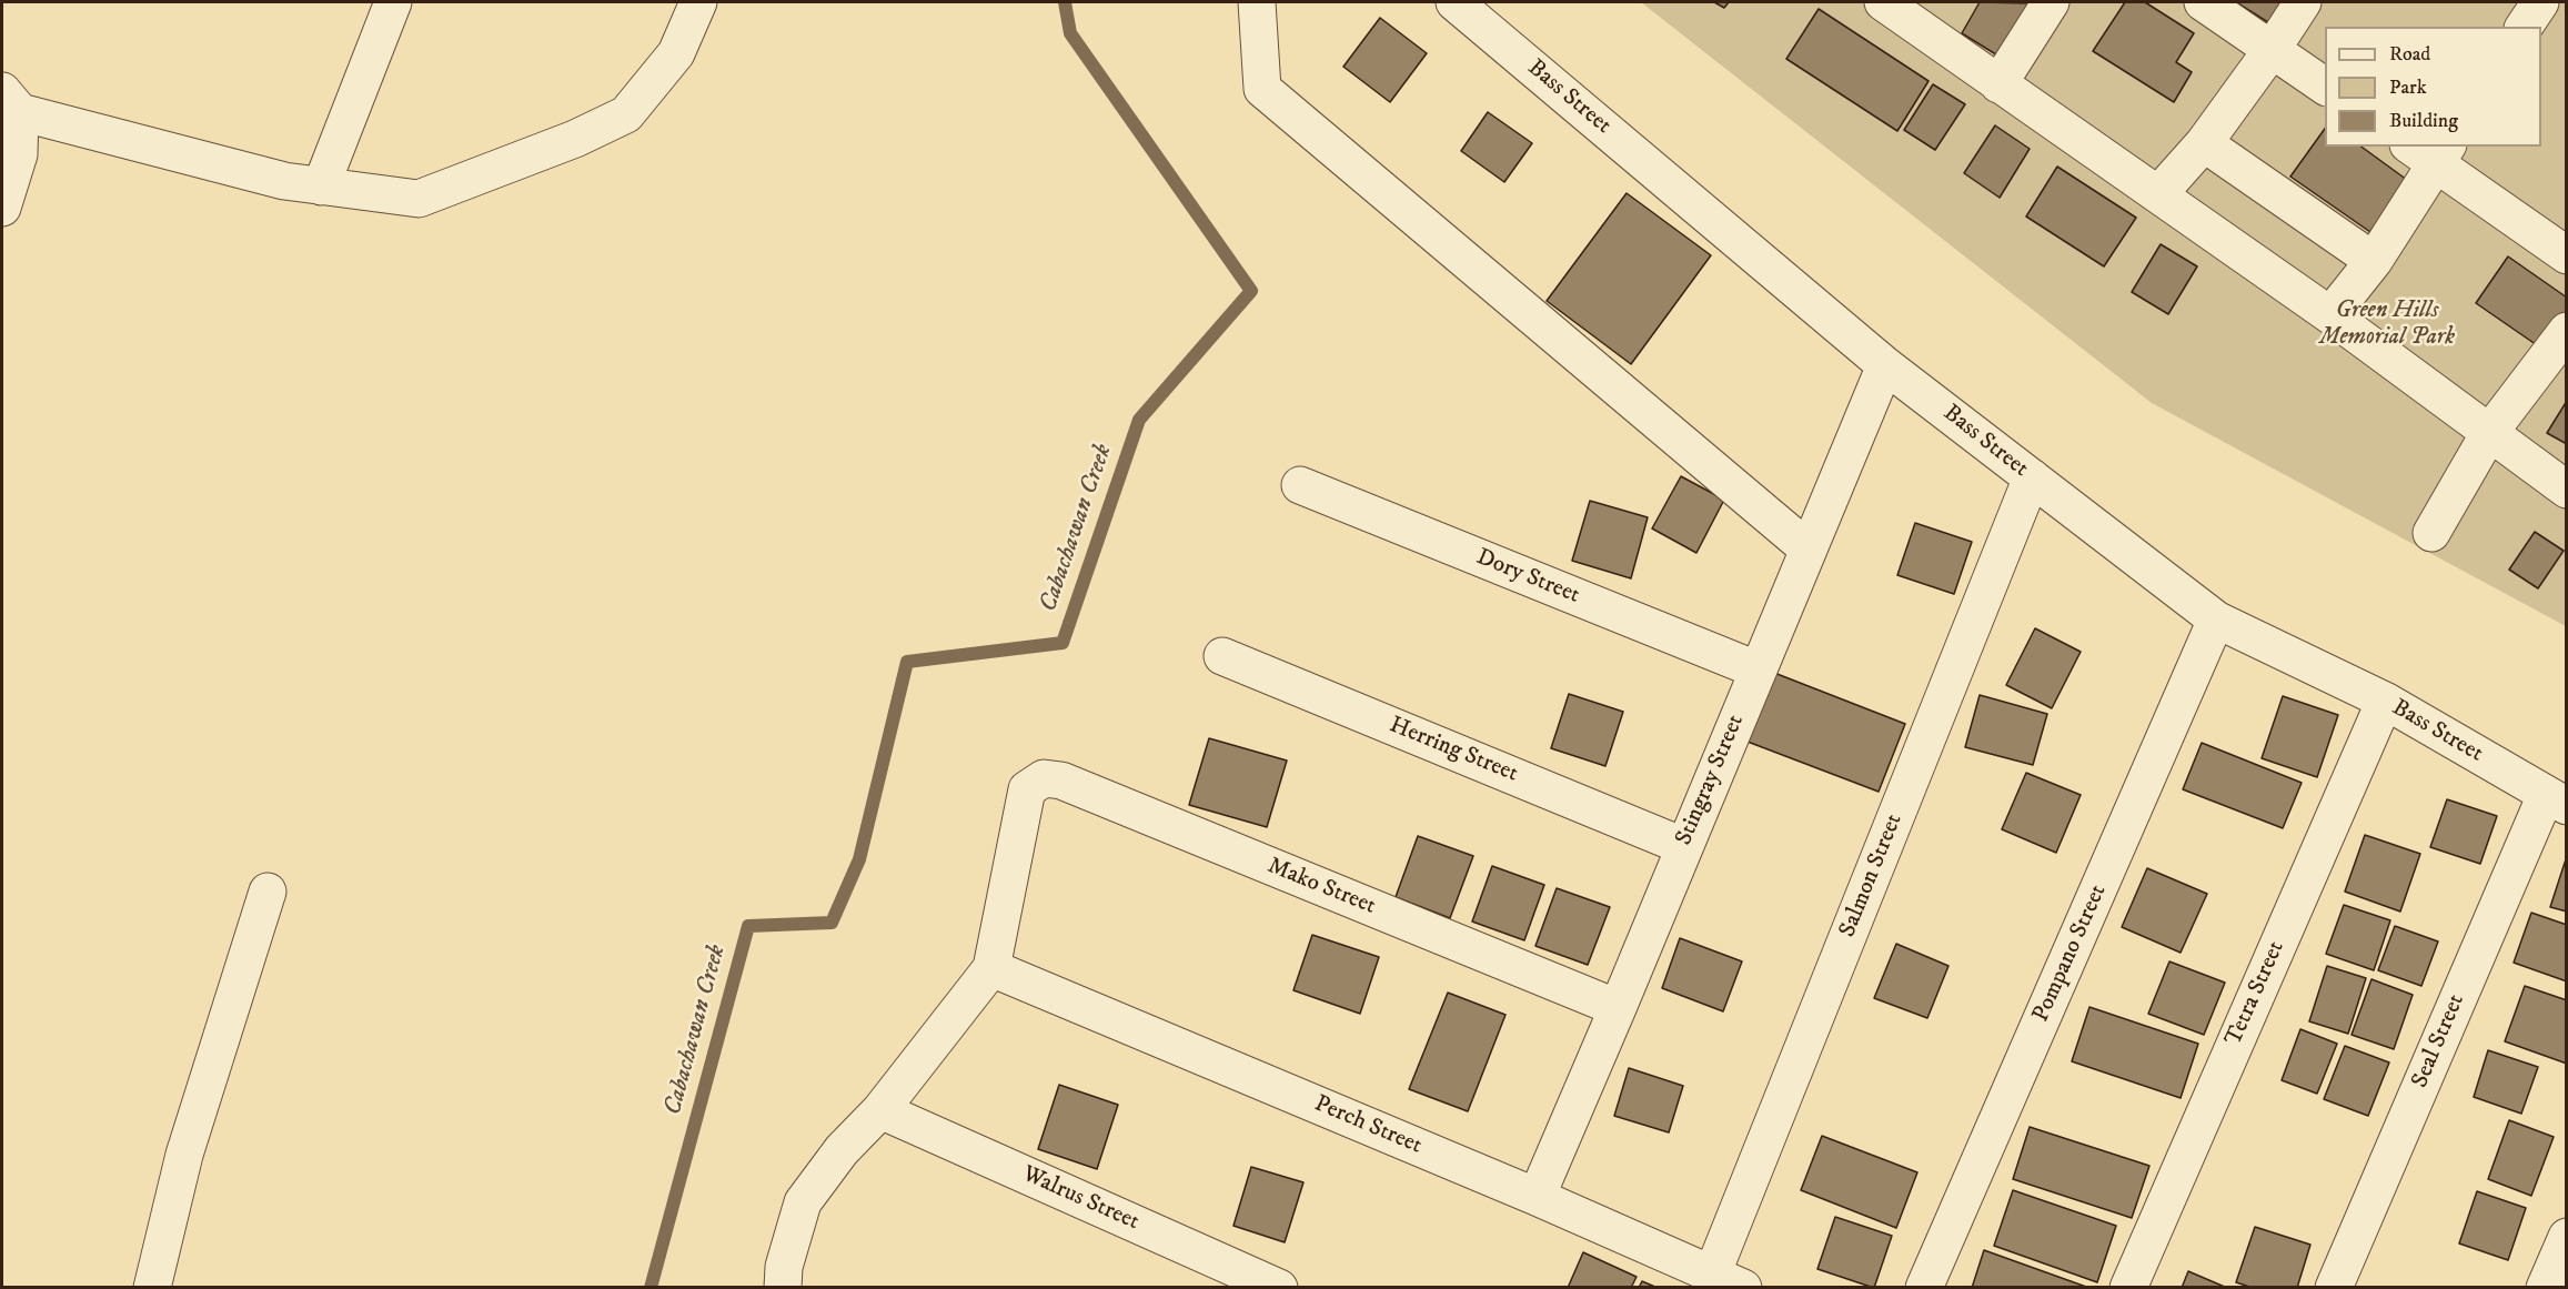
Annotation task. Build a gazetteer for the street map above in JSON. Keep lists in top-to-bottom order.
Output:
{
  "streets": {
    "street": [
      "Bass Street",
      "Dory Street",
      "Herring Street",
      "Stingray Street",
      "Salmon Street",
      "Mako Street",
      "Pompano Street",
      "Tetra Street",
      "Seal Street",
      "Perch Street",
      "Walrus Street"
    ]
  },
  "crossings": [
    ["Bass Street", "Stingray Street"],
    ["Bass Street", "Salmon Street"],
    ["Bass Street", "Pompano Street"],
    ["Bass Street", "Tetra Street"],
    ["Bass Street", "Seal Street"],
    ["Dory Street", "Stingray Street"],
    ["Herring Street", "Stingray Street"],
    ["Stingray Street", "Mako Street"],
    ["Stingray Street", "Perch Street"],
    ["Salmon Street", "Perch Street"],
    ["Mako Street", "Perch Street"]
  ],
  "water": ["Cabachawan Creek"],
  "parks": ["Green Hills Memorial Park"],
  "legend": ["Road", "Park", "Building"]
}
